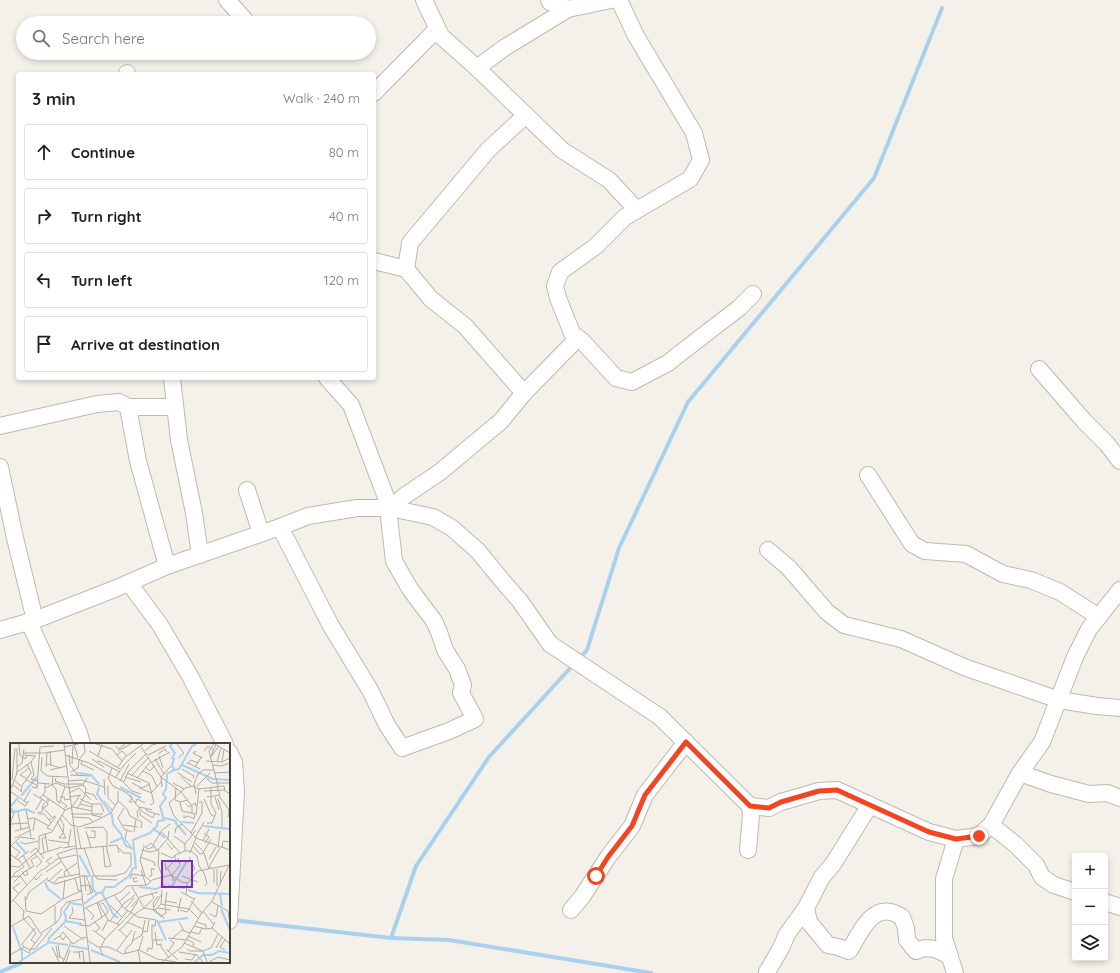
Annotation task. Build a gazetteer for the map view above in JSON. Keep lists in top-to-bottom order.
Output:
{
  "page": {
    "search": "Search here",
    "heading": ["3 min", "Walk · 240 m"],
    "list": [
      ["Continue", "80 m"],
      ["Turn right", "40 m"],
      ["Turn left", "120 m"],
      "Arrive at destination"
    ],
    "map_buttons": ["+", "−"]
  }
}
